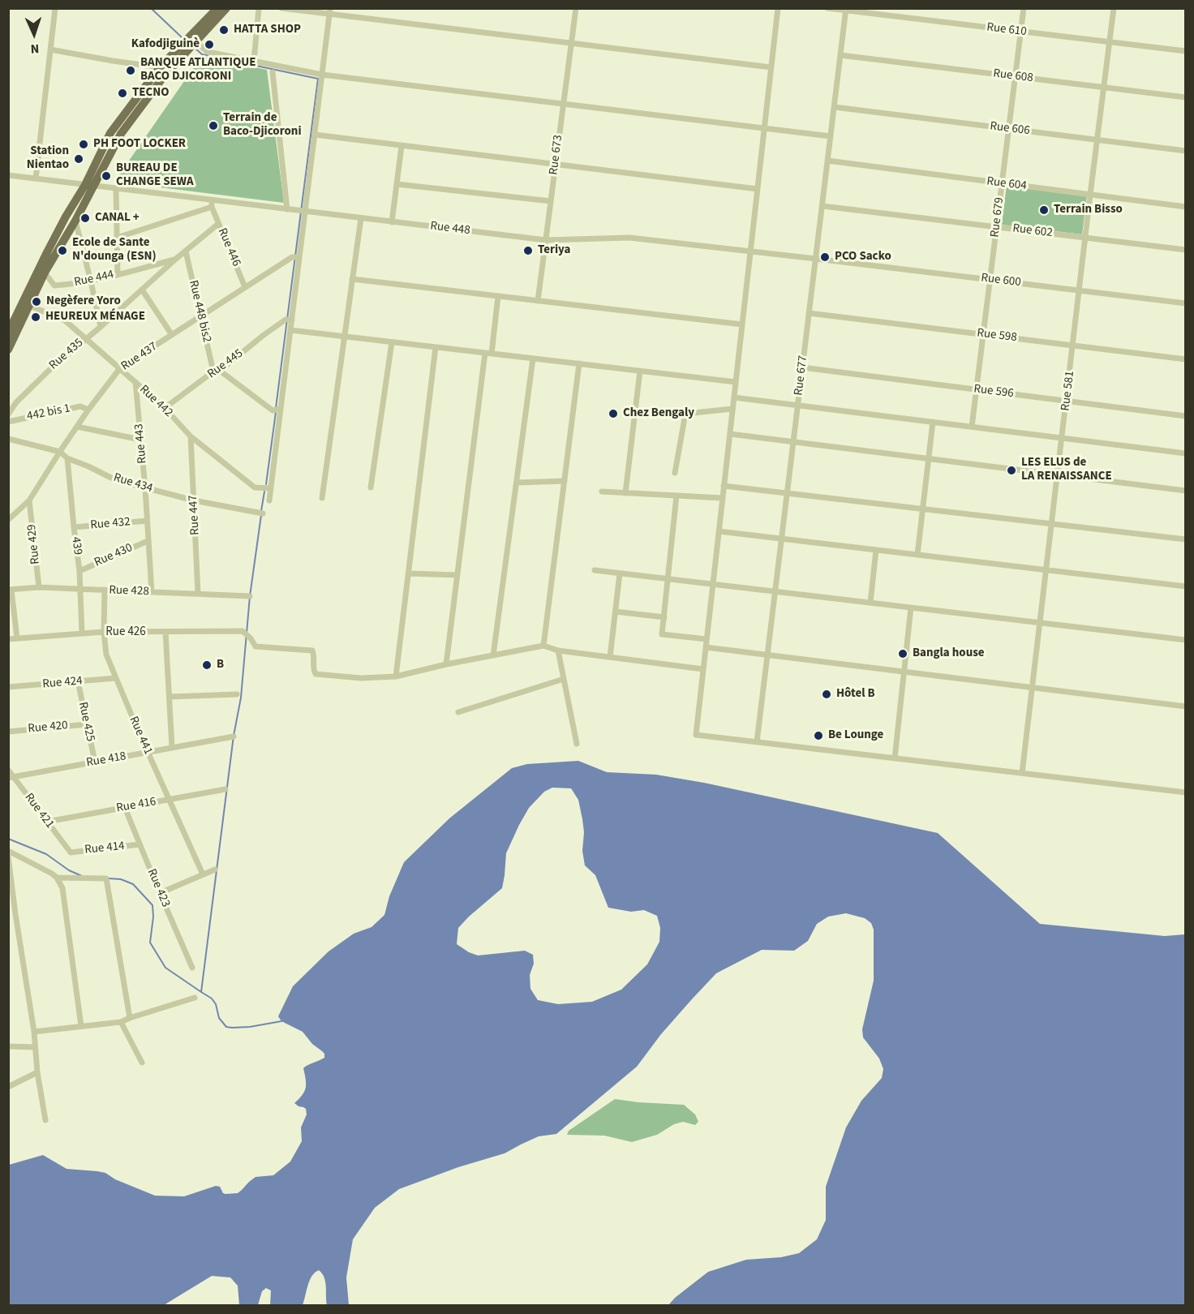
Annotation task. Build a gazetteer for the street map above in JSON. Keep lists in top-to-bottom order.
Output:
{
  "streets": {
    "street": [
      "Rue 610",
      "Rue 608",
      "Rue 606",
      "Rue 673",
      "Rue 604",
      "Rue 679",
      "Rue 448",
      "Rue 602",
      "Rue 446",
      "Rue 444",
      "Rue 600",
      "Rue 448 bis2",
      "Rue 598",
      "Rue 435",
      "Rue 437",
      "Rue 445",
      "Rue 677",
      "Rue 581",
      "Rue 596",
      "Rue 442",
      "442 bis 1",
      "Rue 443",
      "Rue 434",
      "Rue 447",
      "Rue 432",
      "Rue 429",
      "439",
      "Rue 430",
      "Rue 428",
      "Rue 426",
      "Rue 424",
      "Rue 425",
      "Rue 420",
      "Rue 441",
      "Rue 418",
      "Rue 416",
      "Rue 421",
      "Rue 414",
      "Rue 423"
    ]
  },
  "crossings": [
    ["Rue 610", "Rue 679"],
    ["Rue 610", "Rue 677"],
    ["Rue 610", "Rue 581"],
    ["Rue 608", "Rue 679"],
    ["Rue 608", "Rue 677"],
    ["Rue 608", "Rue 581"],
    ["Rue 606", "Rue 679"],
    ["Rue 606", "Rue 677"],
    ["Rue 606", "Rue 581"],
    ["Rue 673", "Rue 448"],
    ["Rue 604", "Rue 679"],
    ["Rue 604", "Rue 677"],
    ["Rue 604", "Rue 581"],
    ["Rue 679", "Rue 602"],
    ["Rue 679", "Rue 600"],
    ["Rue 679", "Rue 598"],
    ["Rue 679", "Rue 596"],
    ["Rue 448", "Rue 446"],
    ["Rue 448", "Rue 600"],
    ["Rue 448", "Rue 677"],
    ["Rue 602", "Rue 677"],
    ["Rue 602", "Rue 581"],
    ["Rue 446", "Rue 435"],
    ["Rue 446", "Rue 437"],
    ["Rue 444", "Rue 435"],
    ["Rue 600", "Rue 677"],
    ["Rue 600", "Rue 581"],
    ["Rue 448 bis2", "Rue 435"],
    ["Rue 448 bis2", "Rue 437"],
    ["Rue 448 bis2", "Rue 445"],
    ["Rue 598", "Rue 677"],
    ["Rue 598", "Rue 581"],
    ["Rue 435", "Rue 442"],
    ["Rue 437", "Rue 442"],
    ["Rue 437", "442 bis 1"],
    ["Rue 437", "Rue 434"],
    ["Rue 437", "Rue 429"],
    ["Rue 445", "Rue 442"],
    ["Rue 677", "Rue 596"],
    ["Rue 581", "Rue 596"],
    ["Rue 442", "Rue 443"],
    ["Rue 442", "Rue 447"],
    ["Rue 443", "Rue 434"],
    ["Rue 443", "Rue 432"],
    ["Rue 443", "Rue 430"],
    ["Rue 443", "Rue 428"],
    ["Rue 434", "Rue 447"],
    ["Rue 434", "439"],
    ["Rue 447", "Rue 428"],
    ["Rue 432", "439"],
    ["Rue 429", "Rue 428"],
    ["439", "Rue 430"],
    ["439", "Rue 428"],
    ["439", "Rue 426"],
    ["Rue 428", "Rue 441"],
    ["Rue 426", "Rue 441"],
    ["Rue 424", "Rue 425"],
    ["Rue 424", "Rue 441"],
    ["Rue 425", "Rue 420"],
    ["Rue 425", "Rue 418"],
    ["Rue 441", "Rue 418"],
    ["Rue 441", "Rue 416"],
    ["Rue 418", "Rue 421"],
    ["Rue 416", "Rue 421"],
    ["Rue 416", "Rue 423"],
    ["Rue 421", "Rue 414"],
    ["Rue 414", "Rue 423"]
  ],
  "places": [
    "HATTA SHOP",
    "Kafodjiguinè",
    "BANQUE ATLANTIQUE BACO DJICORONI",
    "TECNO",
    "Terrain de Baco-Djicoroni",
    "PH FOOT LOCKER",
    "Station Nientao",
    "BUREAU DE CHANGE SEWA",
    "Terrain Bisso",
    "CANAL +",
    "Ecole de Sante N'dounga (ESN)",
    "Teriya",
    "PCO Sacko",
    "Negèfere Yoro",
    "HEUREUX MÉNAGE",
    "Chez Bengaly",
    "LES ELUS de LA RENAISSANCE",
    "Bangla house",
    "B",
    "Hôtel B",
    "Be Lounge"
  ],
  "north": "bottom"
}
